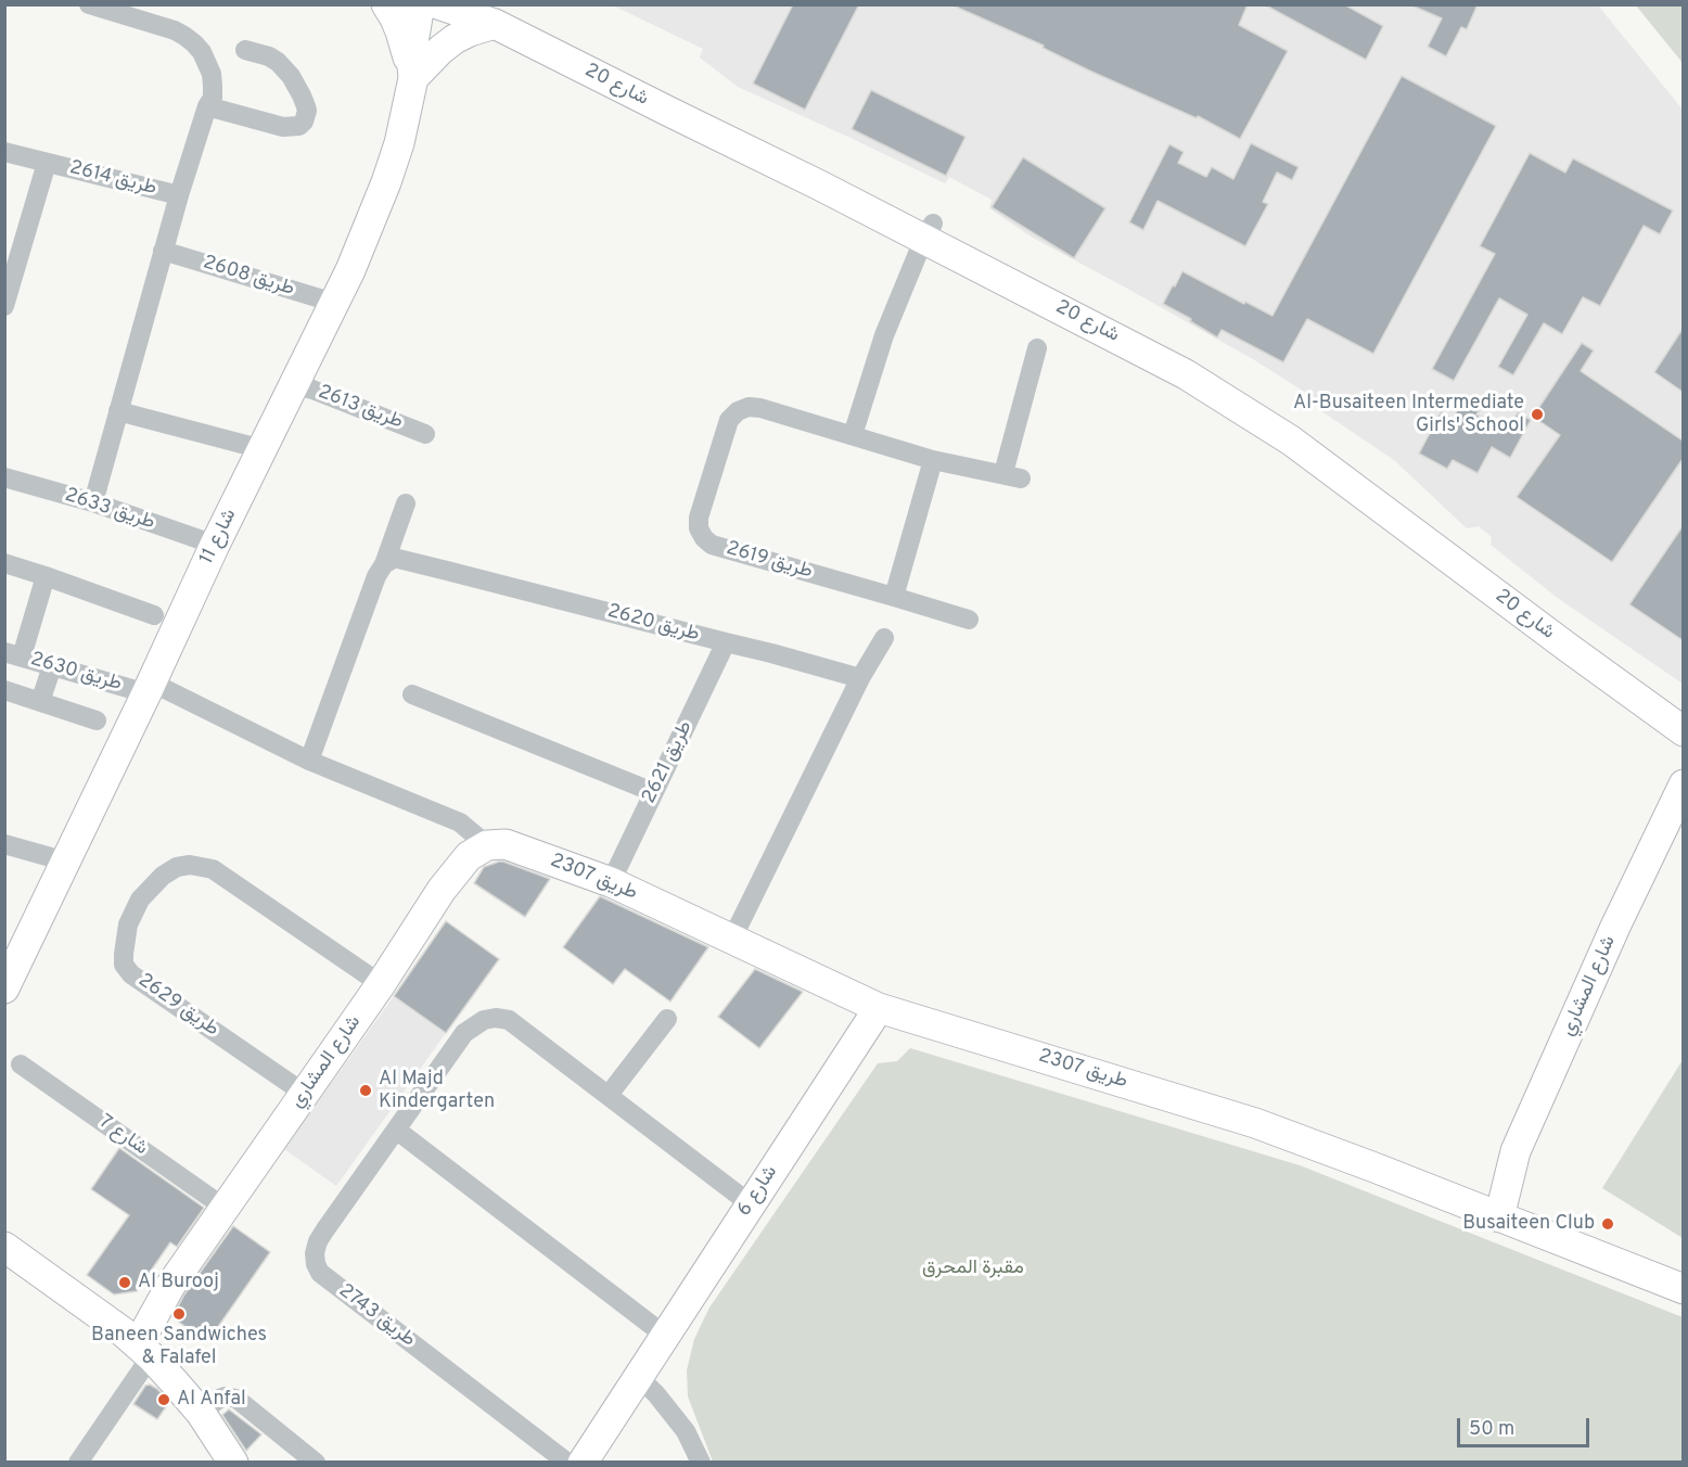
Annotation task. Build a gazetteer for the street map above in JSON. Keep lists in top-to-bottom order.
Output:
{
  "streets": {
    "street": [
      "شارع 20",
      "طريق 2614",
      "طريق 2608",
      "طريق 2613",
      "طريق 2633",
      "شارع 11",
      "طريق 2619",
      "طريق 2620",
      "طريق 2630",
      "طريق 2621",
      "طريق 2307",
      "شارع المشاري",
      "طريق 2629",
      "شارع 7",
      "شارع 6",
      "طريق 2743"
    ]
  },
  "crossings": [
    ["شارع 20", "شارع 11"],
    ["طريق 2608", "شارع 11"],
    ["طريق 2613", "شارع 11"],
    ["طريق 2633", "شارع 11"],
    ["شارع 11", "طريق 2630"],
    ["طريق 2620", "طريق 2621"],
    ["طريق 2630", "طريق 2307"],
    ["طريق 2630", "شارع المشاري"],
    ["طريق 2621", "طريق 2307"],
    ["طريق 2307", "شارع المشاري"],
    ["طريق 2307", "شارع 6"],
    ["شارع المشاري", "طريق 2629"],
    ["شارع المشاري", "شارع 7"],
    ["شارع 6", "طريق 2743"]
  ],
  "parks": ["مقبرة المحرق"],
  "places": [
    "Al-Busaiteen Intermediate Girls' School",
    "Al Majd Kindergarten",
    "Busaiteen Club",
    "Al Burooj",
    "Baneen Sandwiches & Falafel",
    "Al Anfal"
  ],
  "scale_bar": "50 m"
}
